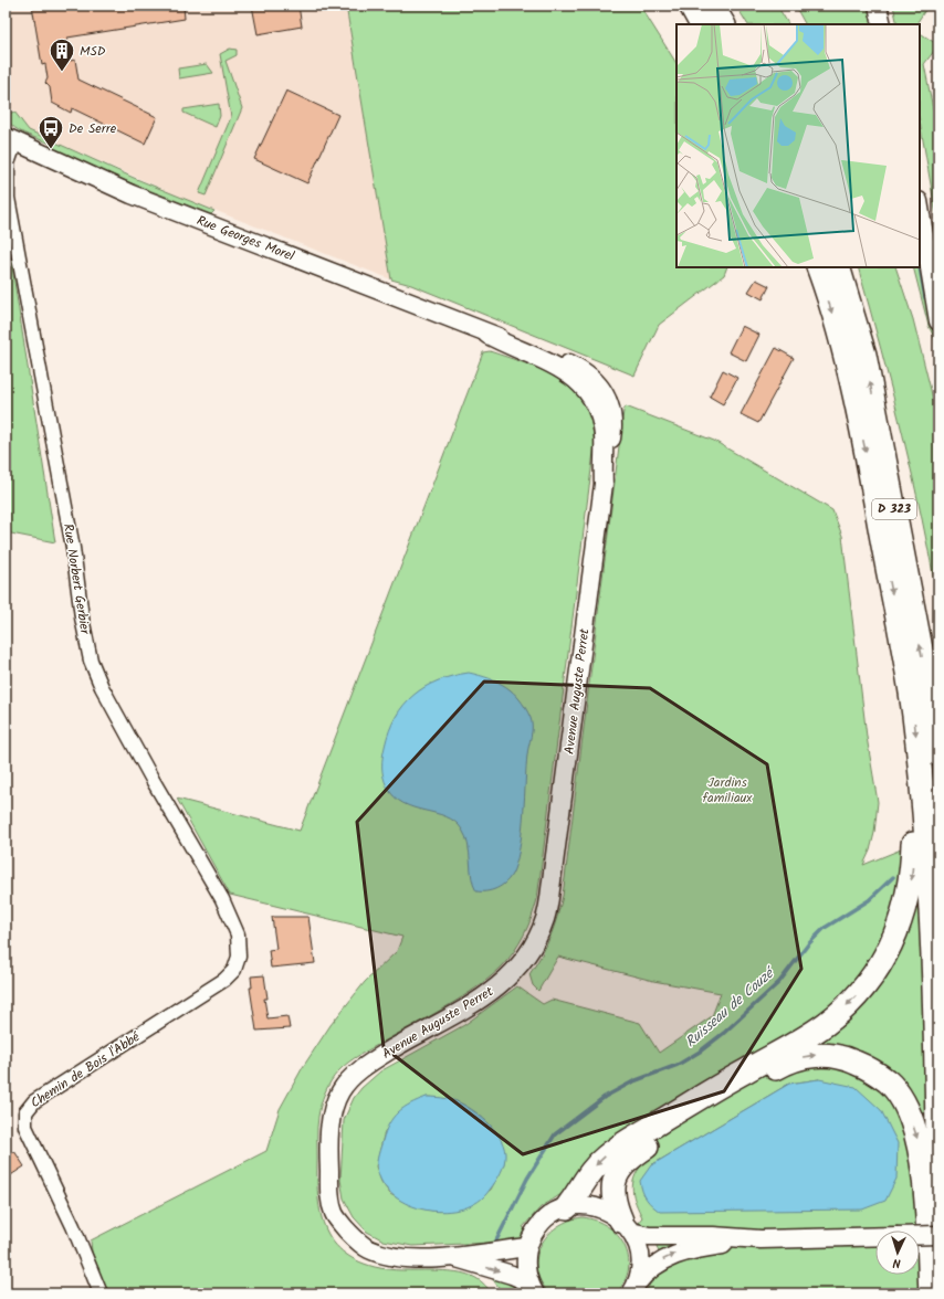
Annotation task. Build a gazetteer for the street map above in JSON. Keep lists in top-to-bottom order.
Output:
{
  "streets": {
    "highway": ["D 323"],
    "street": [
      "Rue Georges Morel",
      "Rue Norbert Gerbier",
      "Avenue Auguste Perret",
      "Chemin de Bois l'Abbé"
    ]
  },
  "crossings": [
    ["Rue Georges Morel", "Rue Norbert Gerbier"],
    ["Rue Georges Morel", "Avenue Auguste Perret"],
    ["Rue Norbert Gerbier", "Chemin de Bois l'Abbé"]
  ],
  "water": ["Ruisseau de Couzé"],
  "parks": ["Jardins familiaux"],
  "places": {
    "building": ["MSD"],
    "bus stop": ["De Serre"]
  },
  "north": "bottom"
}
